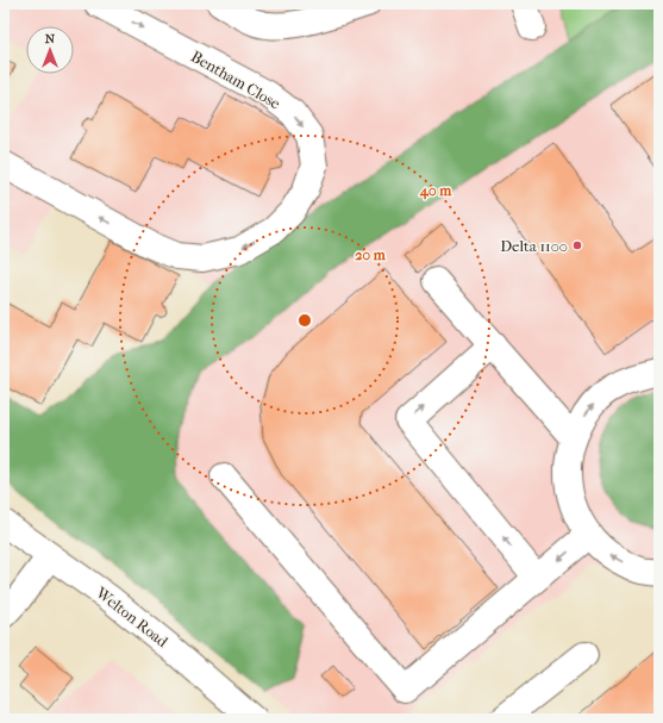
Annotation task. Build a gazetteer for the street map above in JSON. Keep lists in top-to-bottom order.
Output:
{
  "streets": {
    "street": ["Bentham Close", "Welton Road"]
  },
  "places": ["Delta 1100"],
  "north": "top",
  "rings": ["40 m", "20 m"]
}
